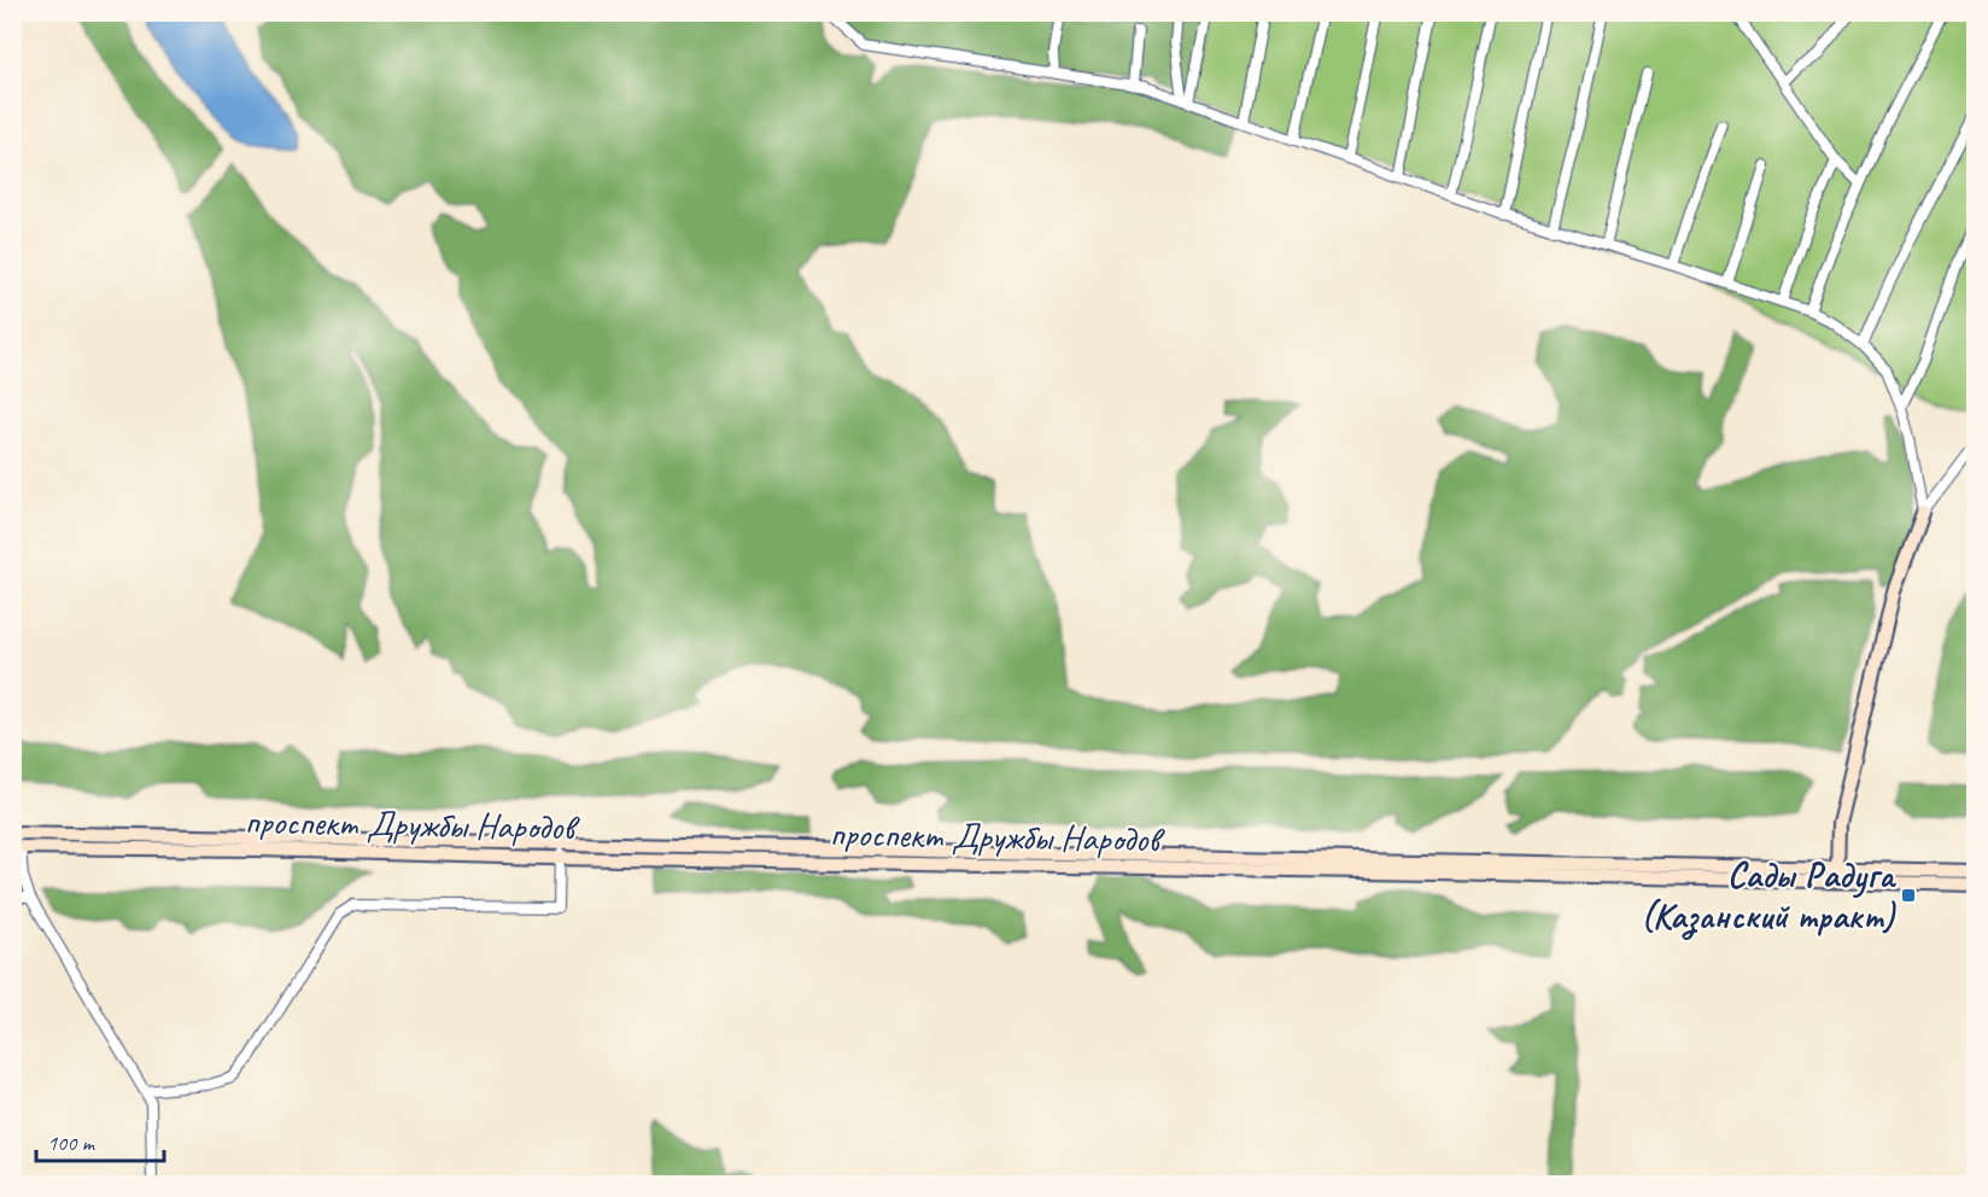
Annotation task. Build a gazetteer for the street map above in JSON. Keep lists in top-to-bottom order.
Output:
{
  "streets": {
    "main road": ["проспект Дружбы Народов"]
  },
  "places": {
    "transit": ["Сады Радуга (Казанский тракт)"]
  },
  "scale_bar": "100 m"
}
